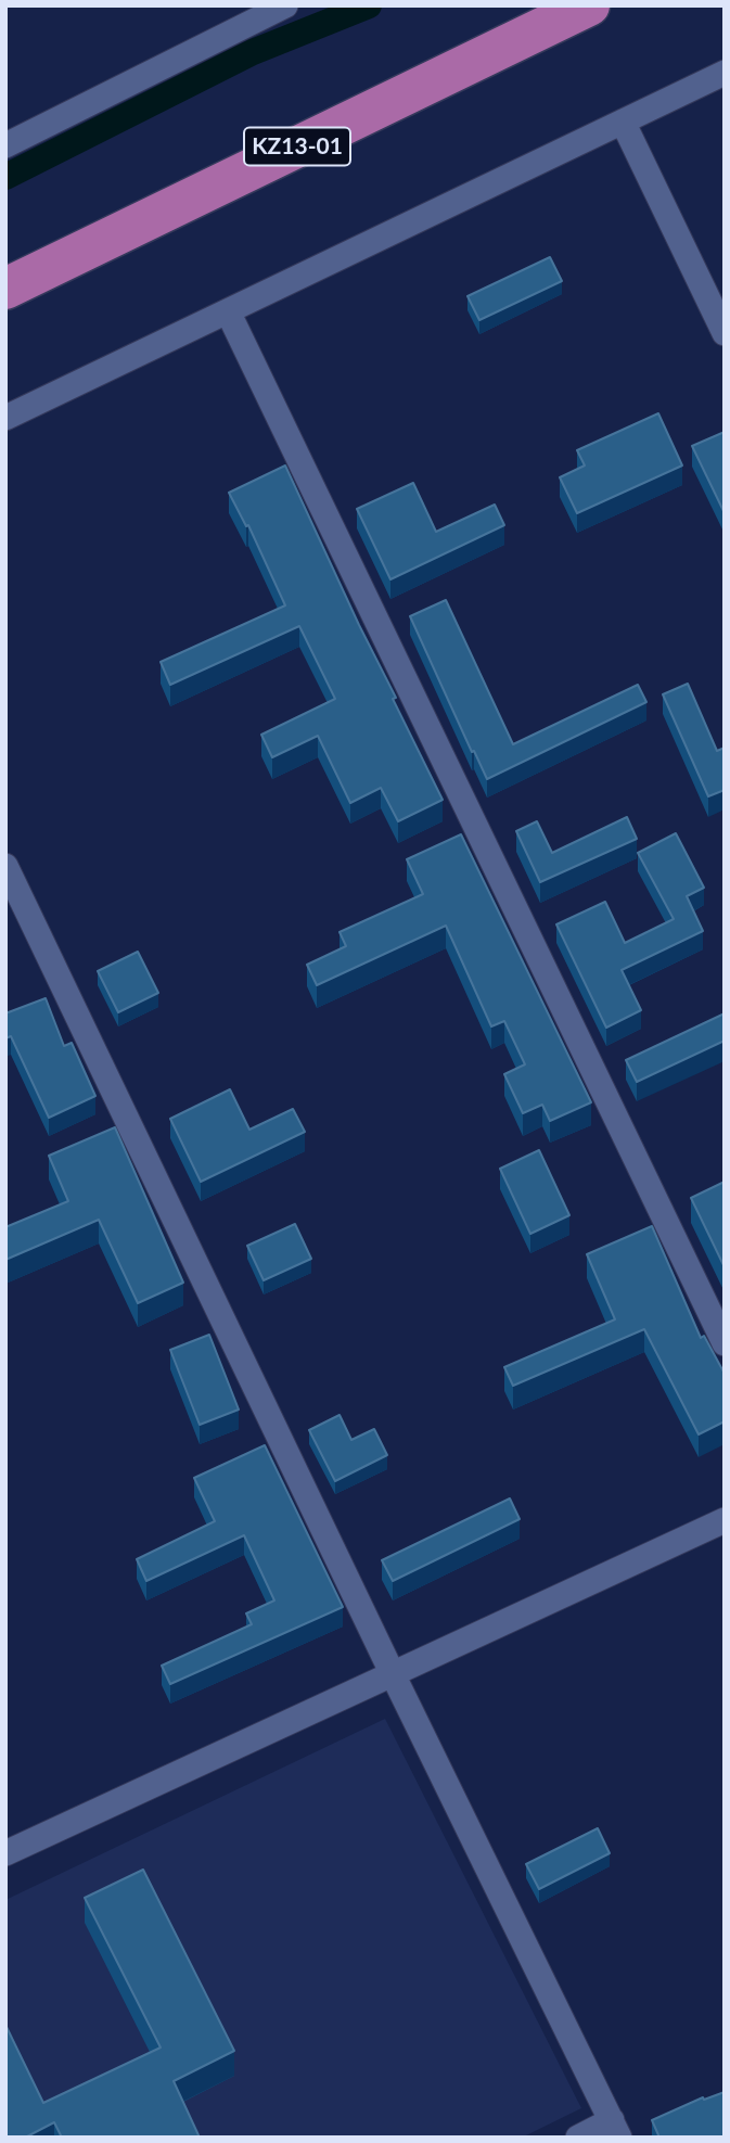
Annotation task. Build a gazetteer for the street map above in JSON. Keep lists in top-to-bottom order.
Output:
{
  "streets": {
    "highway": ["KZ13-01"]
  }
}
